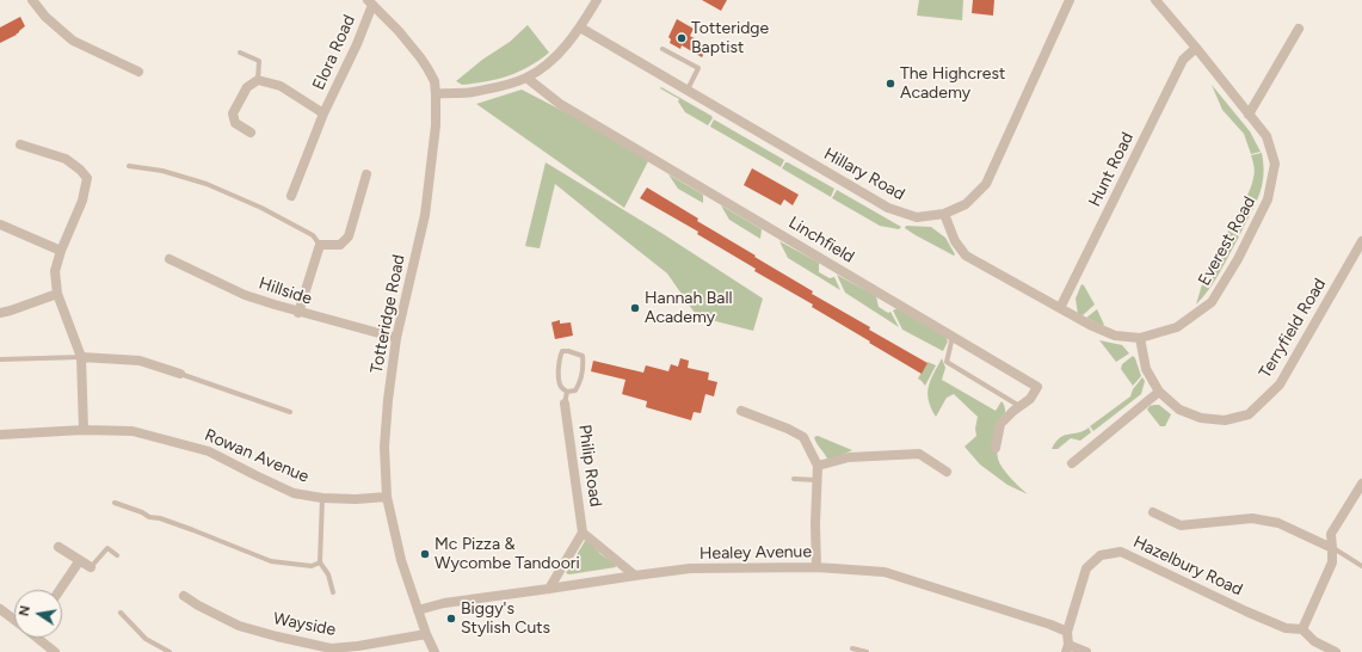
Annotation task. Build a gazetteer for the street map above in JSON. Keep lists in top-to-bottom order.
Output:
{
  "streets": {
    "street": [
      "Elora Road",
      "Hunt Road",
      "Hillary Road",
      "Linchfield",
      "Everest Road",
      "Hillside",
      "Totteridge Road",
      "Terryfield Road",
      "Rowan Avenue",
      "Philip Road",
      "Healey Avenue",
      "Hazelbury Road",
      "Wayside"
    ]
  },
  "crossings": [
    ["Elora Road", "Totteridge Road"],
    ["Hunt Road", "Everest Road"],
    ["Hillary Road", "Everest Road"],
    ["Everest Road", "Terryfield Road"],
    ["Hillside", "Totteridge Road"],
    ["Totteridge Road", "Rowan Avenue"],
    ["Totteridge Road", "Healey Avenue"],
    ["Totteridge Road", "Wayside"],
    ["Philip Road", "Healey Avenue"],
    ["Healey Avenue", "Hazelbury Road"]
  ],
  "places": [
    "Totteridge Baptist",
    "The Highcrest Academy",
    "Hannah Ball Academy",
    "Mc Pizza & Wycombe Tandoori",
    "Biggy's Stylish Cuts"
  ],
  "north": "left"
}
